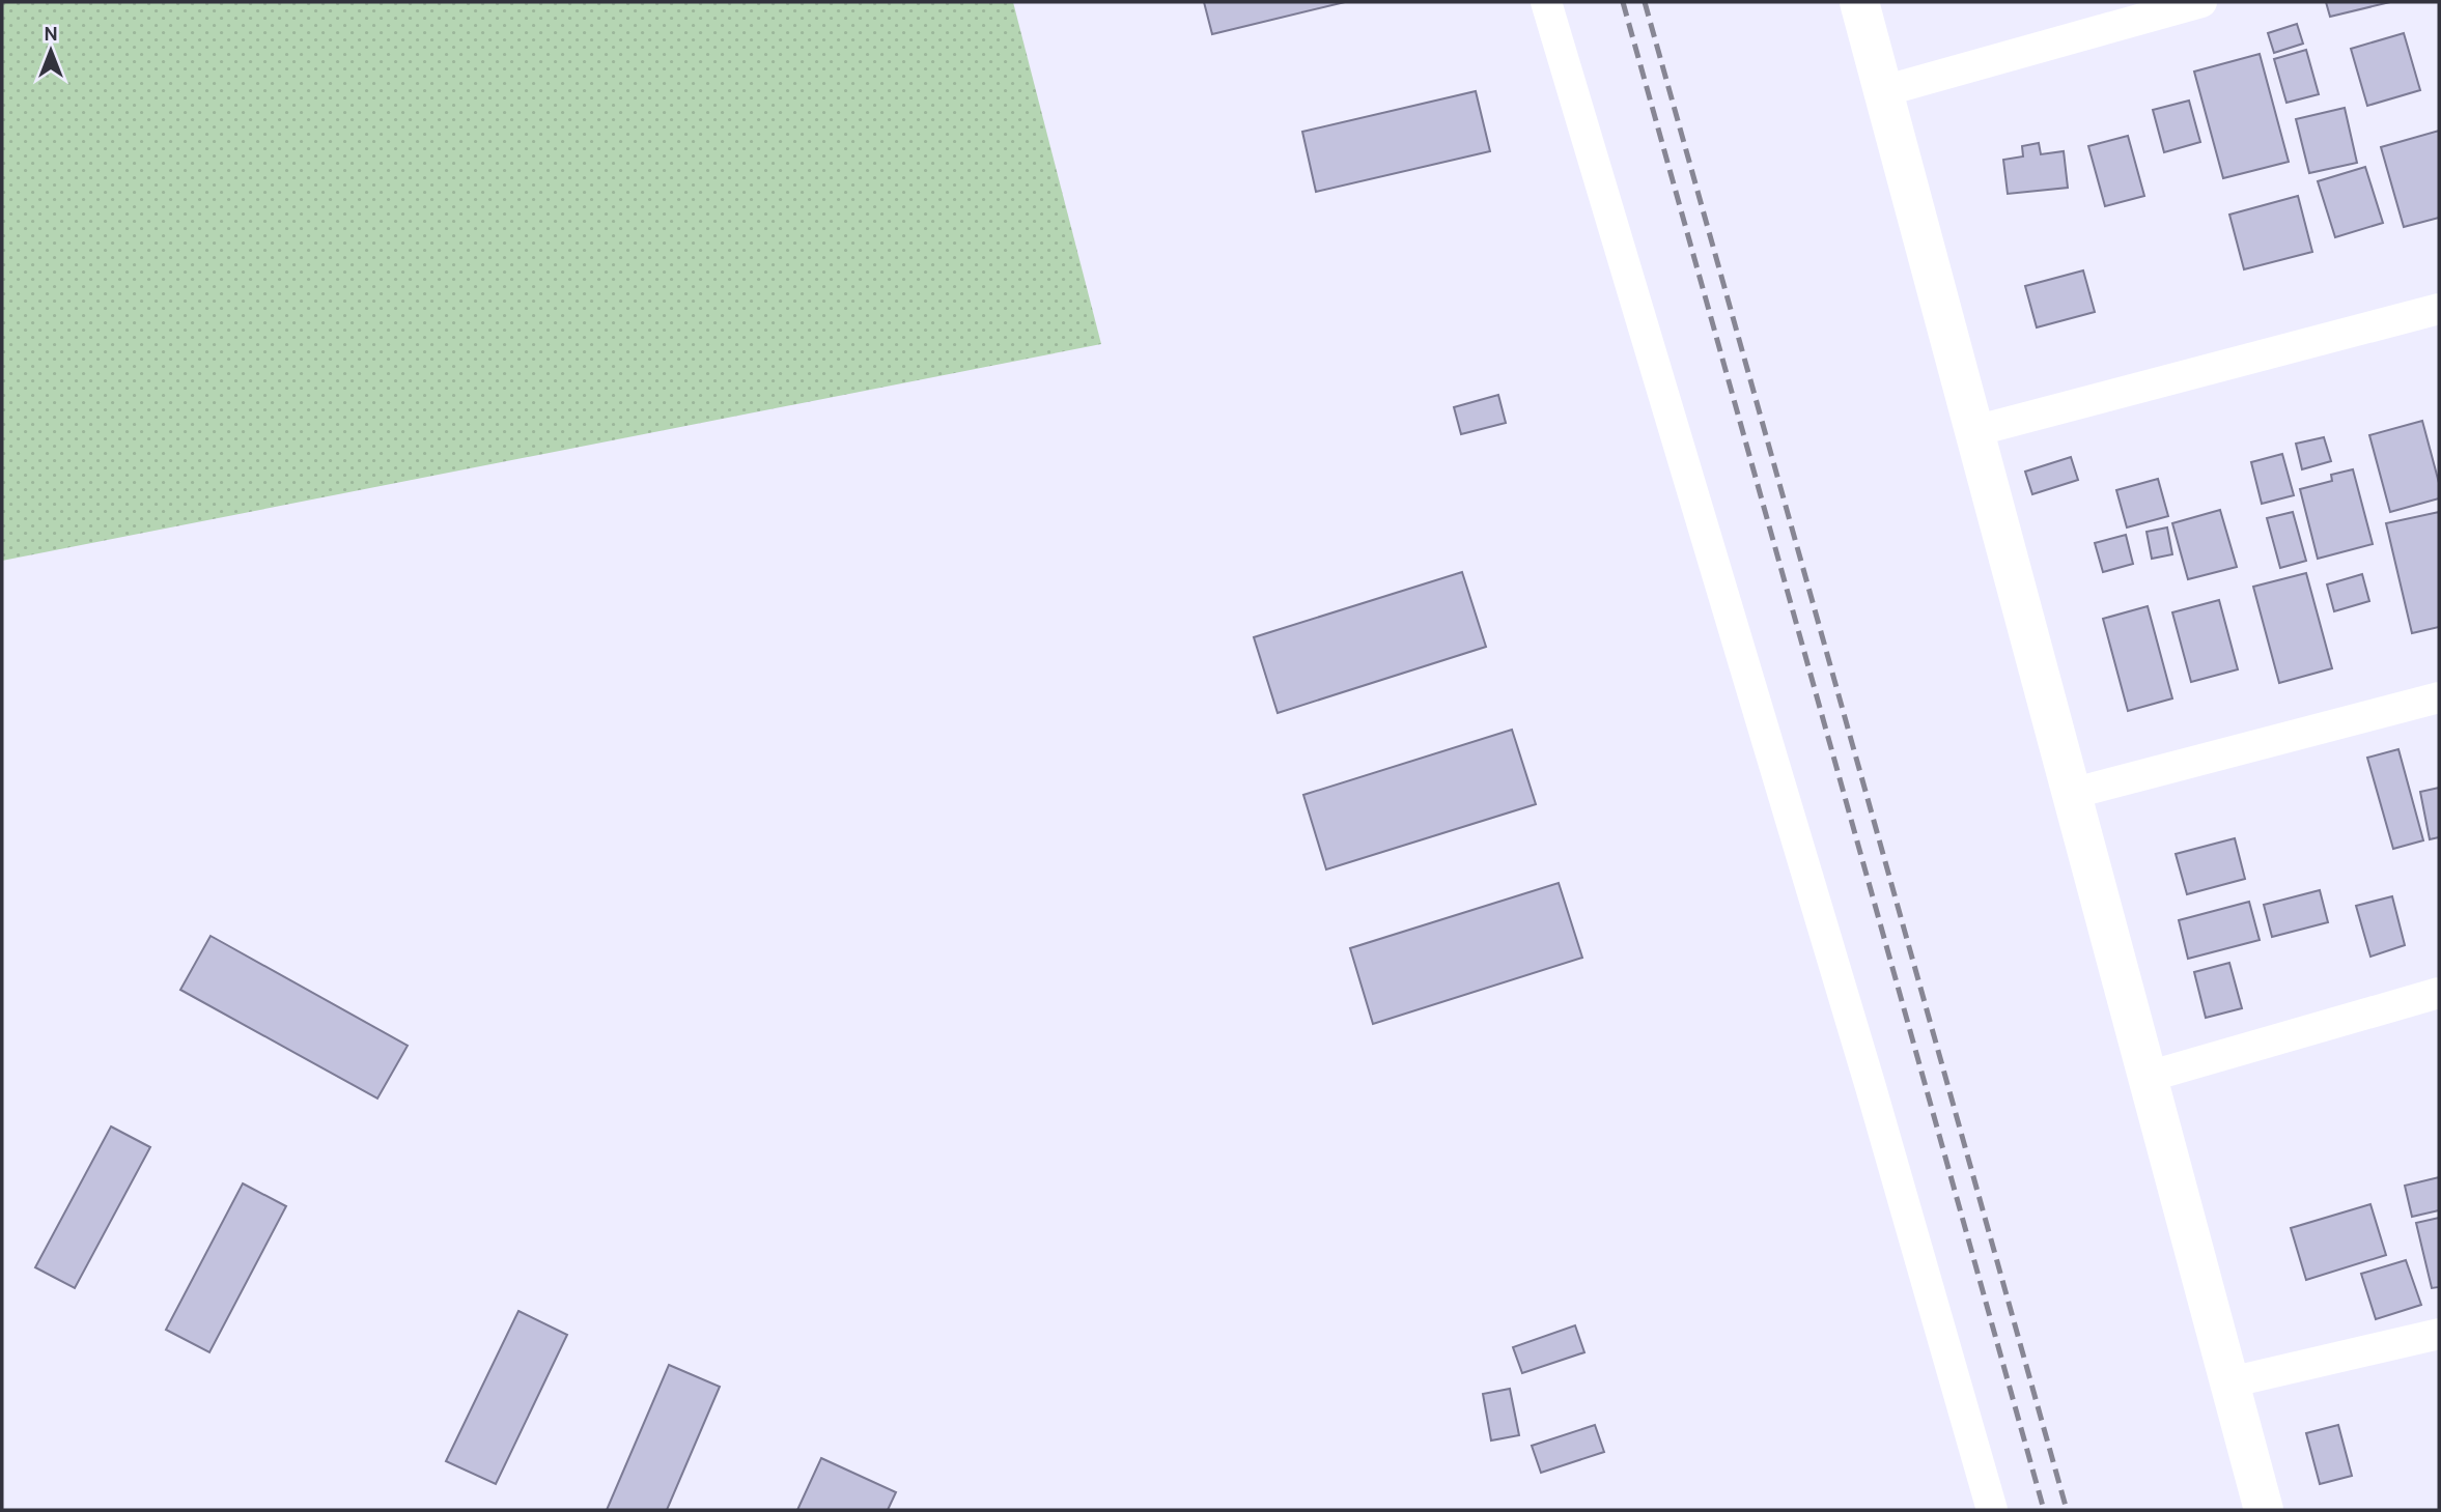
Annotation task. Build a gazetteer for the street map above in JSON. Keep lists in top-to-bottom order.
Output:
{
  "north": "top"
}
